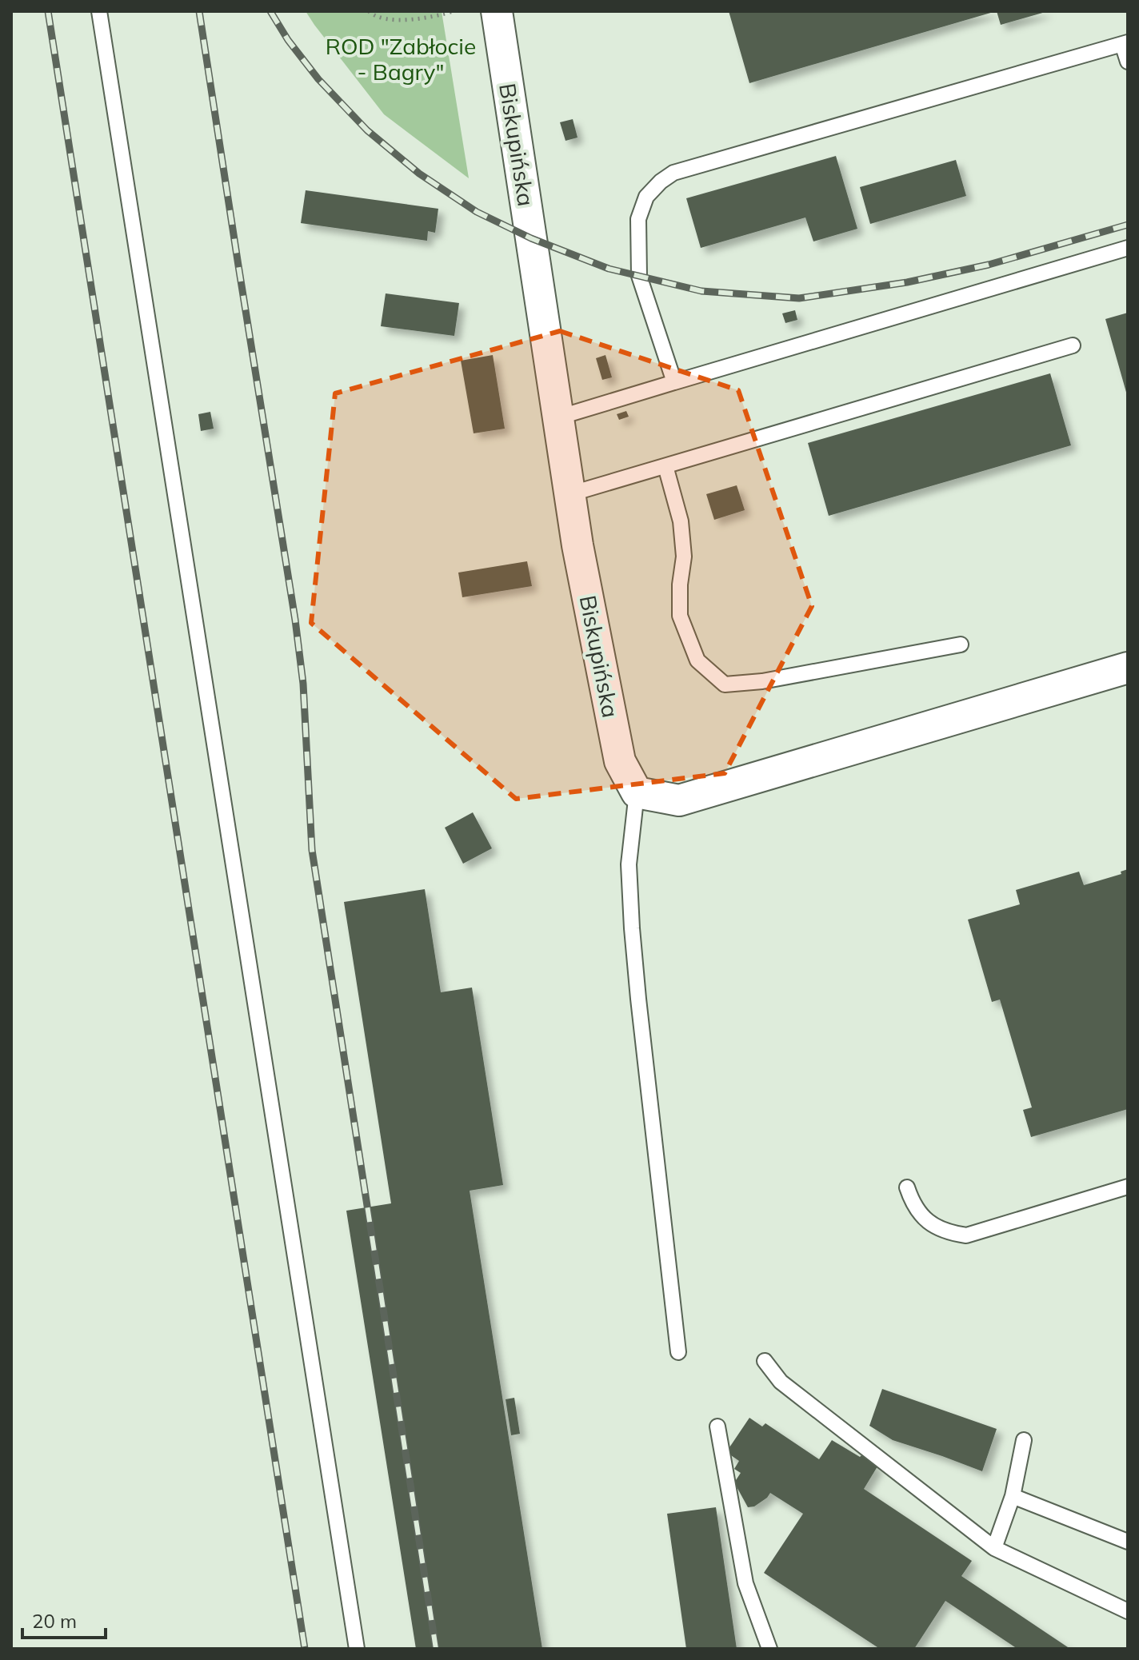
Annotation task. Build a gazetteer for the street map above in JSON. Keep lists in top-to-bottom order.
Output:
{
  "streets": {
    "street": ["Biskupińska"]
  },
  "parks": ["ROD \"Zabłocie - Bagry\""],
  "scale_bar": "20 m"
}
